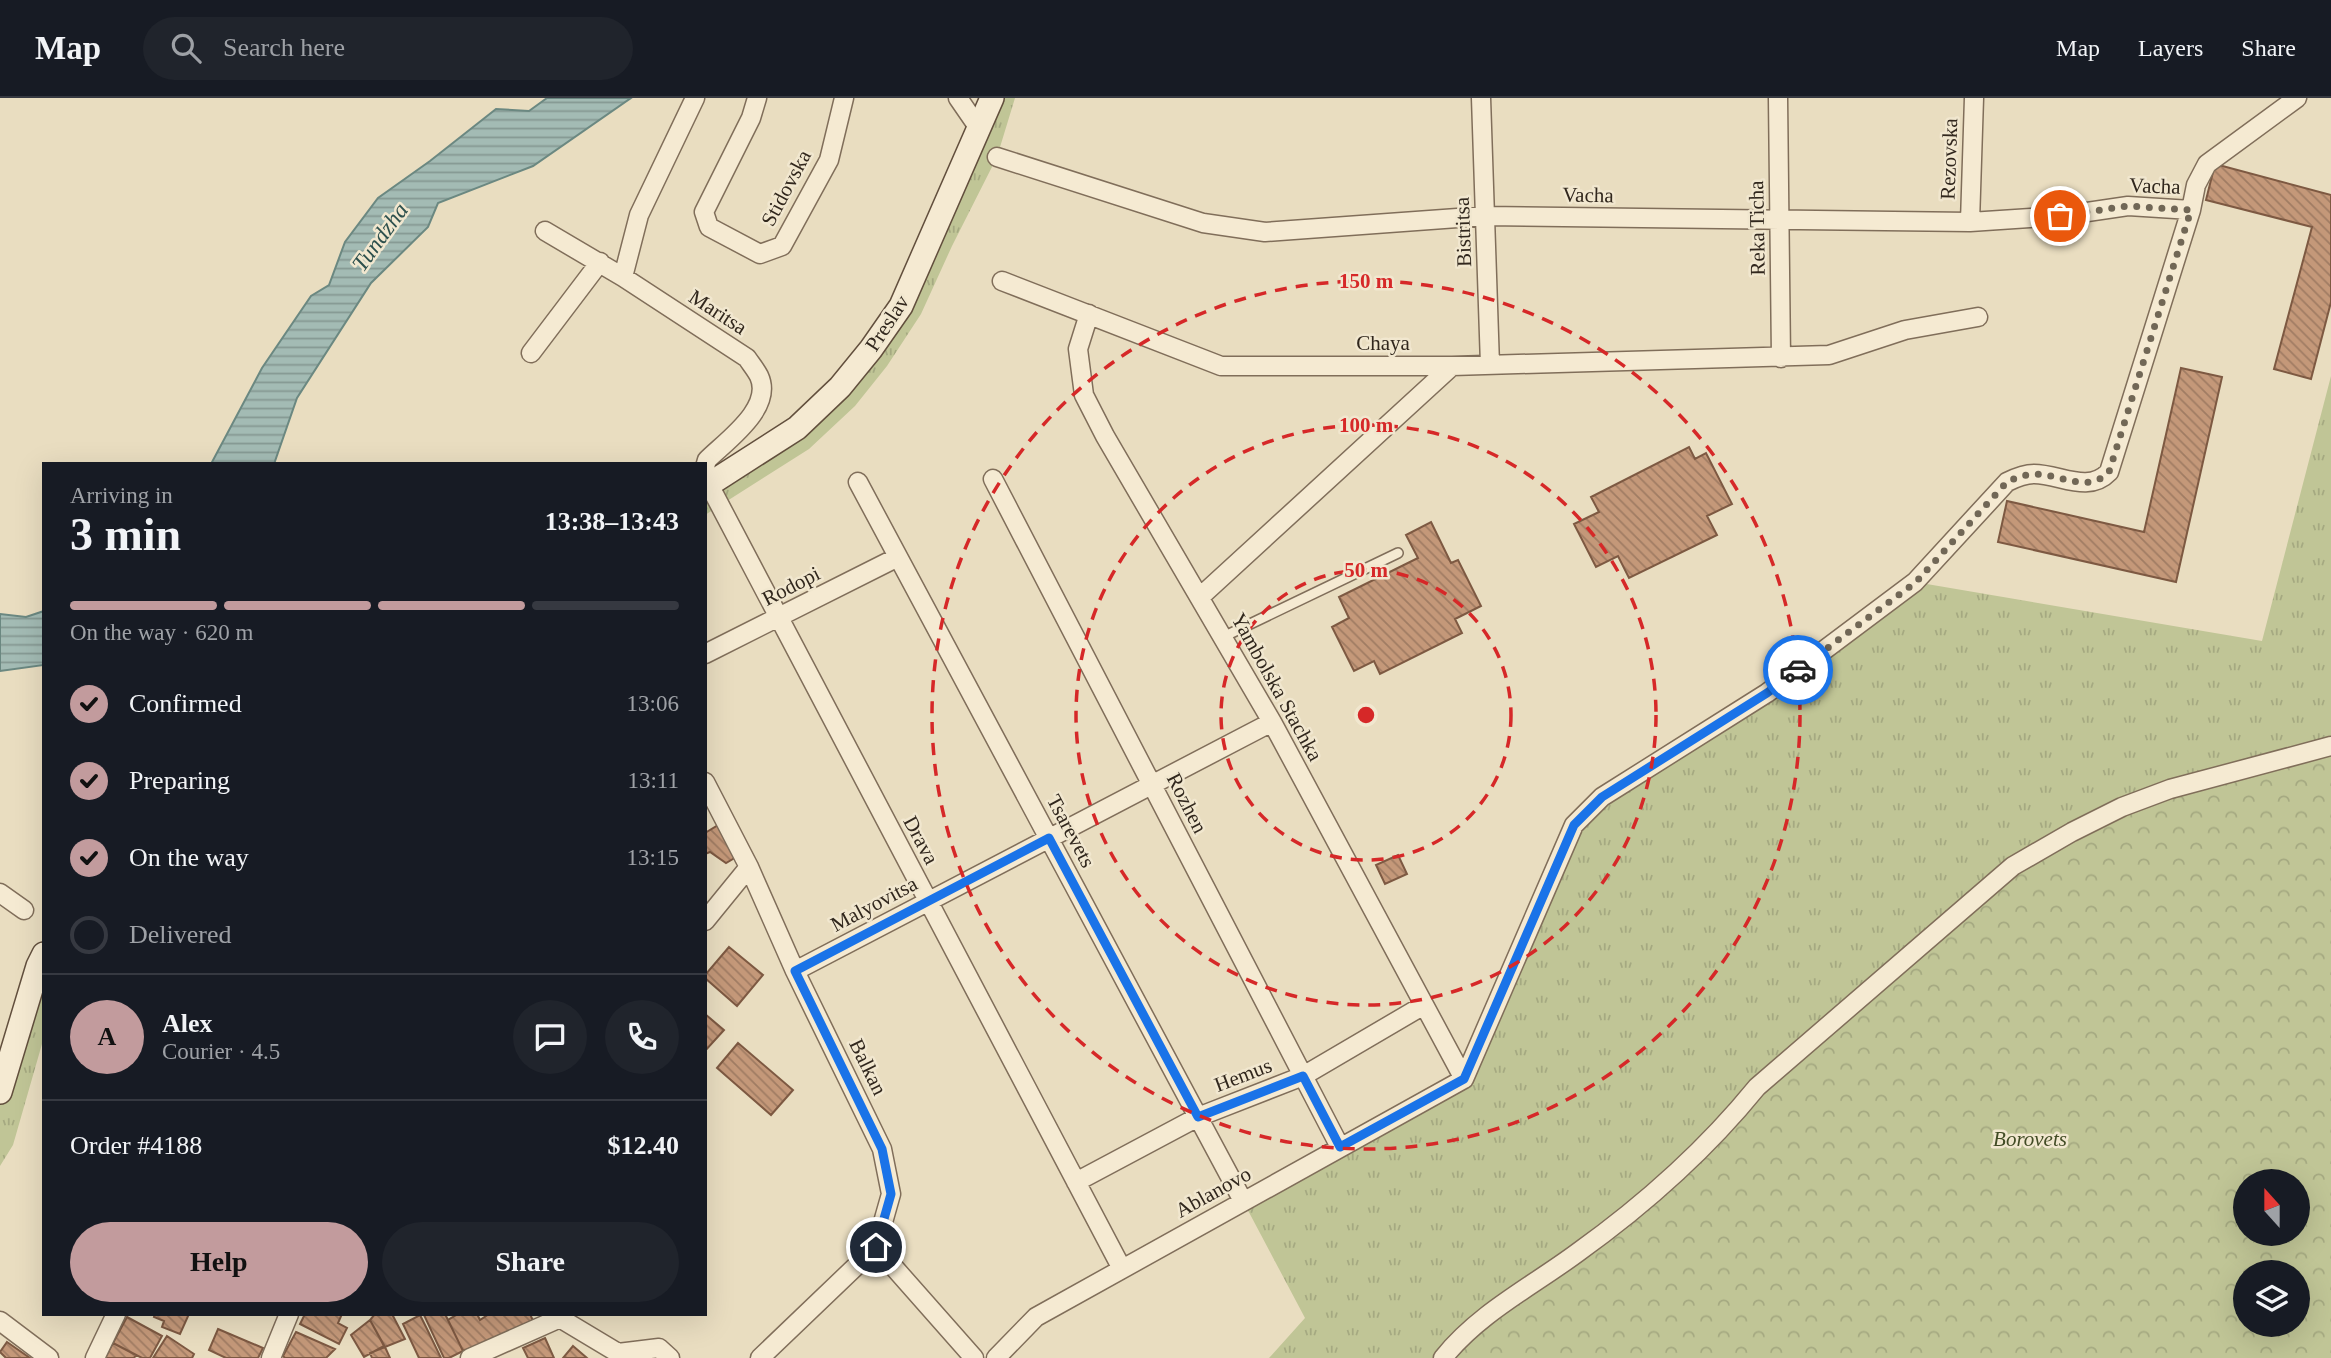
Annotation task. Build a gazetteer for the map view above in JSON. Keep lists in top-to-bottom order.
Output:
{
  "streets": {
    "main road": ["Preslav"],
    "street": [
      "Rezovska",
      "Vacha",
      "Stidovska",
      "Reka Ticha",
      "Bistritsa",
      "Maritsa",
      "Chaya",
      "Rodopi",
      "Yambolska Stachka",
      "Rozhen",
      "Tsarevets",
      "Drava",
      "Malyovitsa",
      "Balkan",
      "Hemus",
      "Ablanovo"
    ]
  },
  "crossings": [
    ["Rezovska", "Vacha"],
    ["Vacha", "Reka Ticha"],
    ["Vacha", "Bistritsa"],
    ["Reka Ticha", "Chaya"],
    ["Bistritsa", "Chaya"],
    ["Chaya", "Yambolska Stachka"],
    ["Rodopi", "Tsarevets"],
    ["Rodopi", "Drava"],
    ["Yambolska Stachka", "Malyovitsa"],
    ["Yambolska Stachka", "Hemus"],
    ["Yambolska Stachka", "Ablanovo"],
    ["Rozhen", "Malyovitsa"],
    ["Rozhen", "Hemus"],
    ["Rozhen", "Ablanovo"],
    ["Tsarevets", "Malyovitsa"],
    ["Tsarevets", "Hemus"],
    ["Tsarevets", "Ablanovo"],
    ["Drava", "Malyovitsa"],
    ["Drava", "Hemus"],
    ["Drava", "Ablanovo"],
    ["Malyovitsa", "Balkan"]
  ],
  "water": ["Tundzha"],
  "parks": ["Borovets"],
  "north": "top",
  "page": {
    "header": "Map",
    "search": "Search here",
    "nav": ["Map", "Layers", "Share"],
    "heading": ["3 min", "Arriving in", "13:38–13:43"],
    "panel": [
      "Alex",
      "Courier · 4.5",
      "Order #4188",
      "$12.40"
    ],
    "bar": "On the way · 620 m",
    "list": [
      ["Confirmed", "13:06"],
      ["Preparing", "13:11"],
      ["On the way", "13:15"],
      "Delivered"
    ],
    "round": "A",
    "buttons": ["Help", "Share"]
  },
  "rings": ["150 m", "100 m", "50 m"]
}
